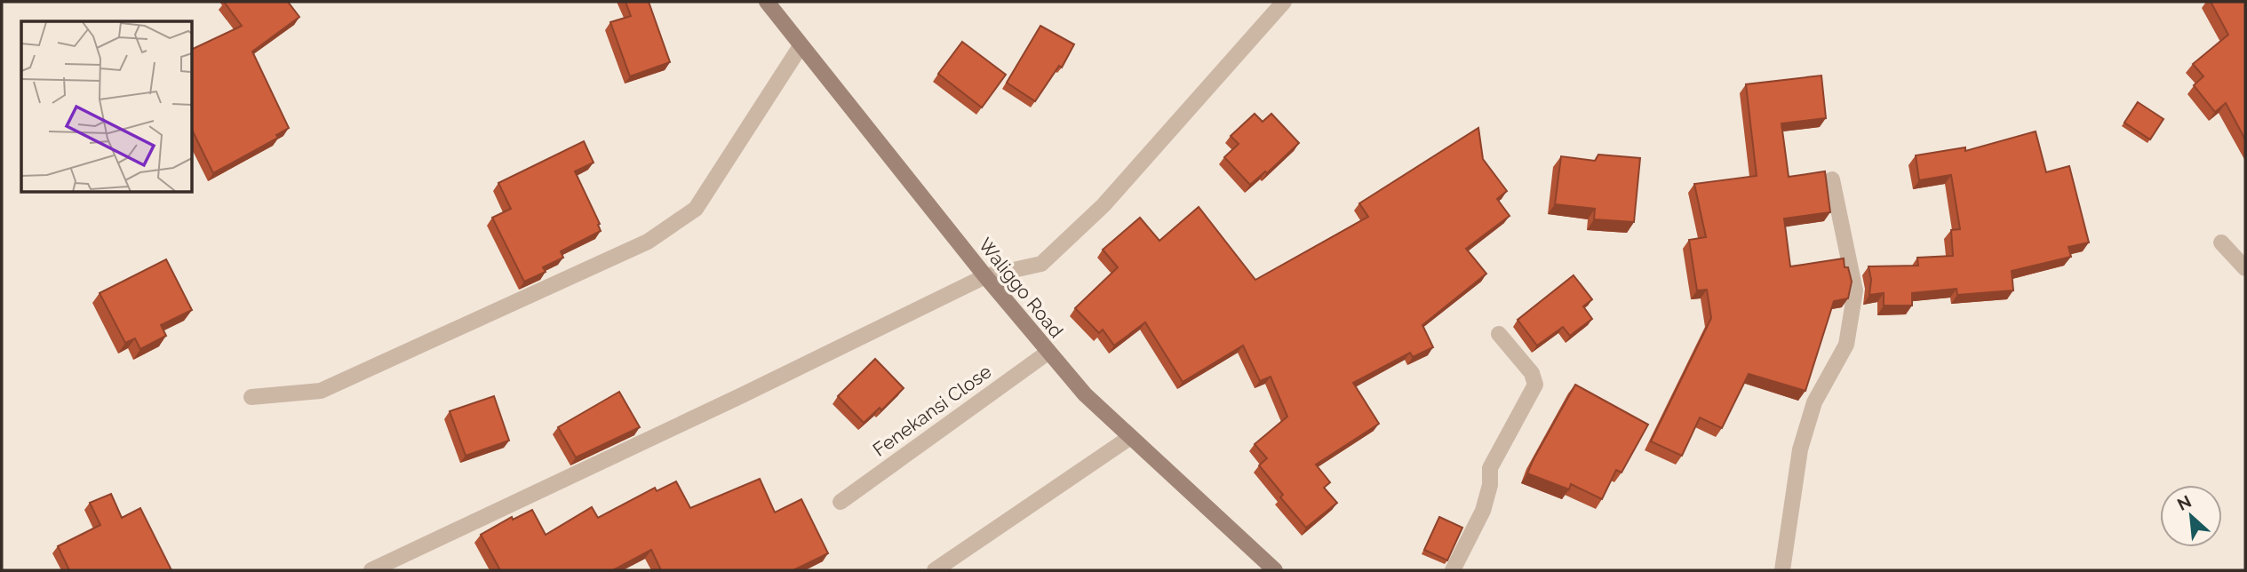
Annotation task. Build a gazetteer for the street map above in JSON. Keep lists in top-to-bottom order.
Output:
{
  "streets": {
    "street": ["Waliggo Road", "Fenekansi Close"]
  },
  "crossings": [
    ["Waliggo Road", "Fenekansi Close"]
  ],
  "north": "top left"
}
